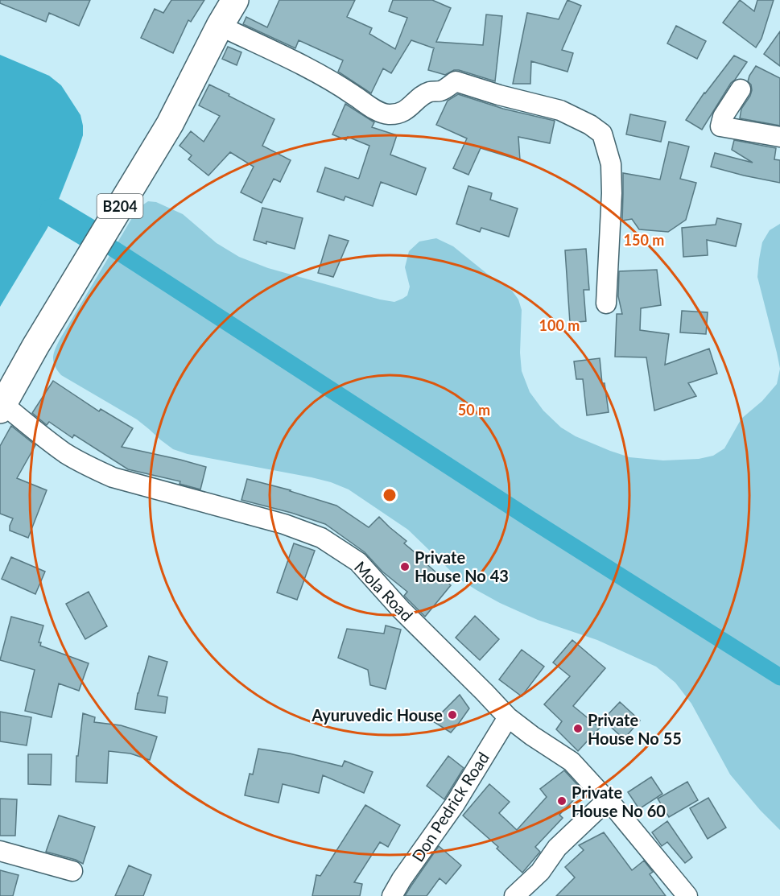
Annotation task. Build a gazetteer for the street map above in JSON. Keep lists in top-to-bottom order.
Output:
{
  "streets": {
    "main road": ["B204"],
    "street": ["Mola Road", "Don Pedrick Road"]
  },
  "crossings": [
    ["B204", "Mola Road"],
    ["Mola Road", "Don Pedrick Road"]
  ],
  "places": [
    "Private House No 43",
    "Ayuruvedic House",
    "Private House No 55",
    "Private House No 60"
  ],
  "rings": ["150 m", "100 m", "50 m"]
}
